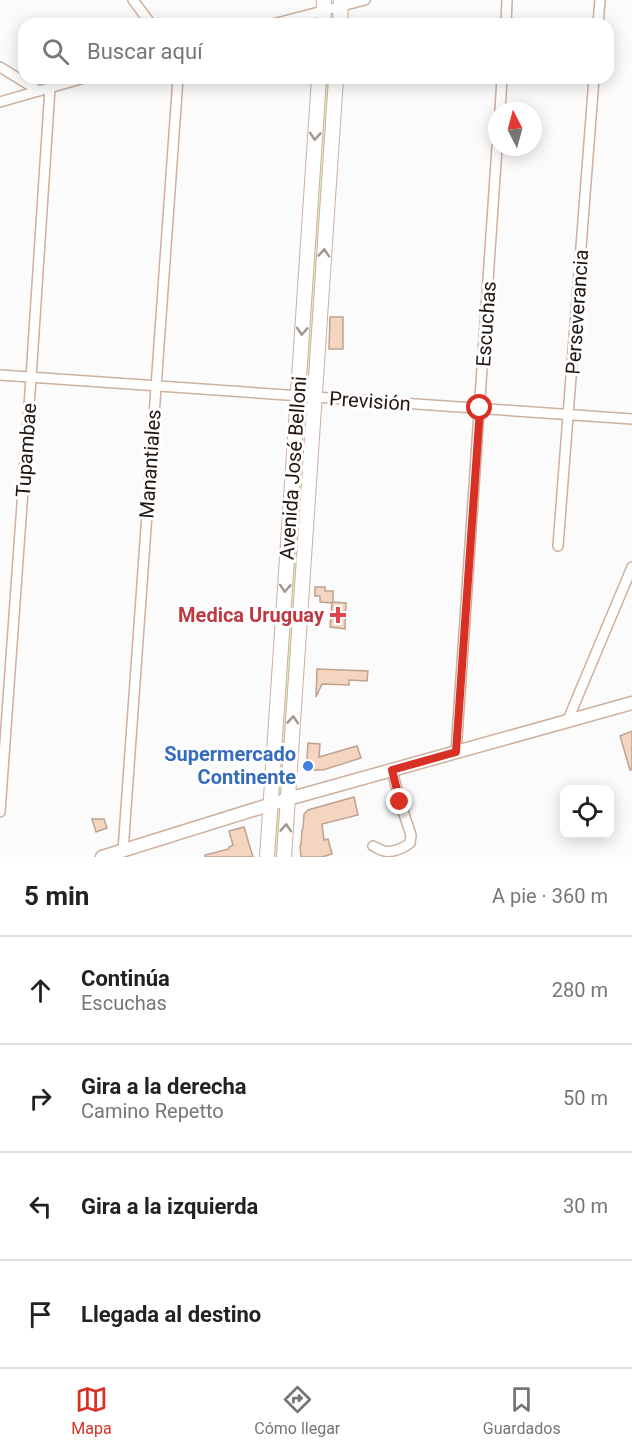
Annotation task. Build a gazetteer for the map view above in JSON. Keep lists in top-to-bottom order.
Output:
{
  "streets": {
    "main road": ["Avenida José Belloni"],
    "street": [
      "Perseverancia",
      "Escuchas",
      "Previsión",
      "Tupambae",
      "Manantiales"
    ]
  },
  "crossings": [
    ["Perseverancia", "Previsión"],
    ["Escuchas", "Previsión"],
    ["Previsión", "Tupambae"],
    ["Previsión", "Manantiales"],
    ["Previsión", "Avenida José Belloni"]
  ],
  "places": {
    "health": ["Medica Uruguay"],
    "other": ["Supermercado Continente"]
  },
  "north": "top",
  "page": {
    "search": "Buscar aquí",
    "heading": ["5 min", "A pie · 360 m"],
    "list": [
      ["Continúa", "Escuchas", "280 m"],
      ["Gira a la derecha", "Camino Repetto", "50 m"],
      ["Gira a la izquierda", "30 m"],
      "Llegada al destino"
    ],
    "nav": ["Mapa", "Cómo llegar", "Guardados"]
  }
}
